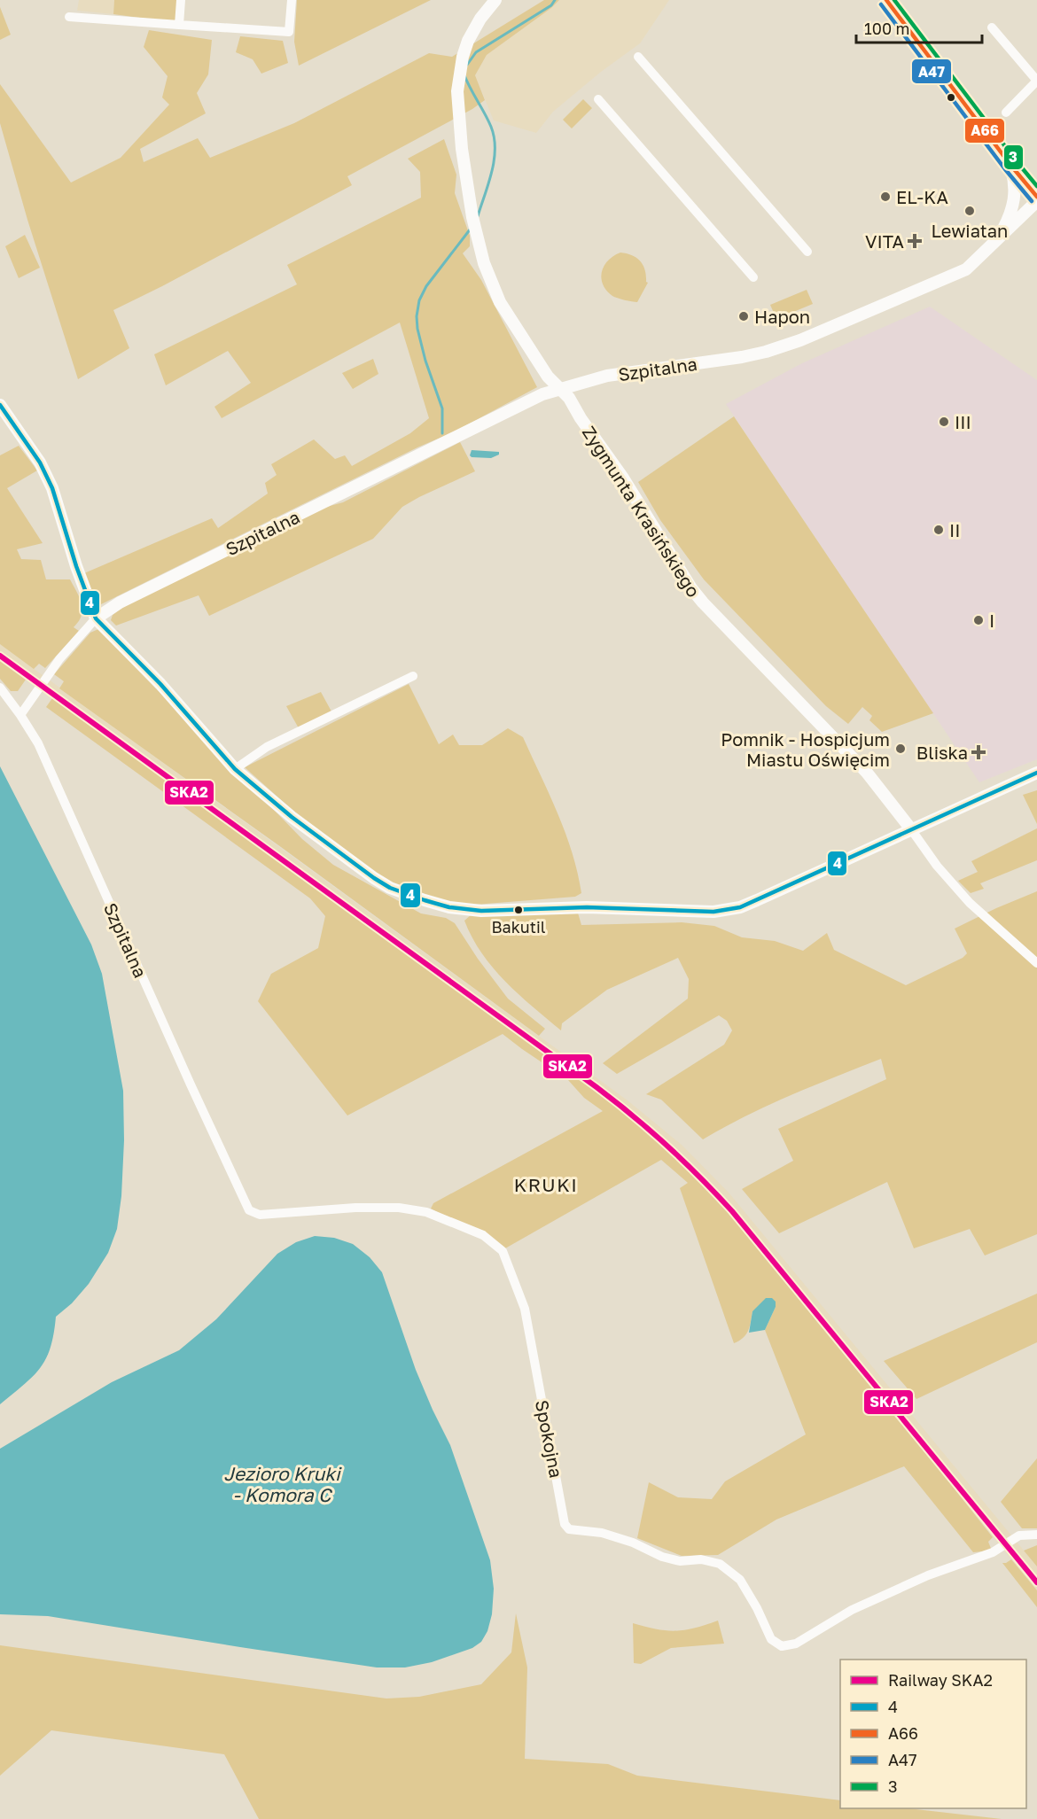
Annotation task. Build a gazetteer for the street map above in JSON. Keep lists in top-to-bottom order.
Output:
{
  "streets": {
    "street": ["Szpitalna", "Zygmunta Krasińskiego", "Spokojna"]
  },
  "crossings": [
    ["Szpitalna", "Zygmunta Krasińskiego"],
    ["Szpitalna", "Spokojna"]
  ],
  "districts": ["KRUKI"],
  "water": ["Jezioro Kruki - Komora C"],
  "places": {
    "other": [
      "EL-KA",
      "Lewiatan",
      "Hapon",
      "III",
      "II",
      "I",
      "Pomnik - Hospicjum Miastu Oświęcim",
      "Bakutil"
    ],
    "health": ["VITA", "Bliska"]
  },
  "lines": [
    "transit line A66",
    "transit line 3",
    "transit line A47",
    "transit line 4",
    "rail line SKA2"
  ],
  "legend": [
    "Railway SKA2",
    "4",
    "A66",
    "A47",
    "3"
  ],
  "scale_bar": "100 m"
}
